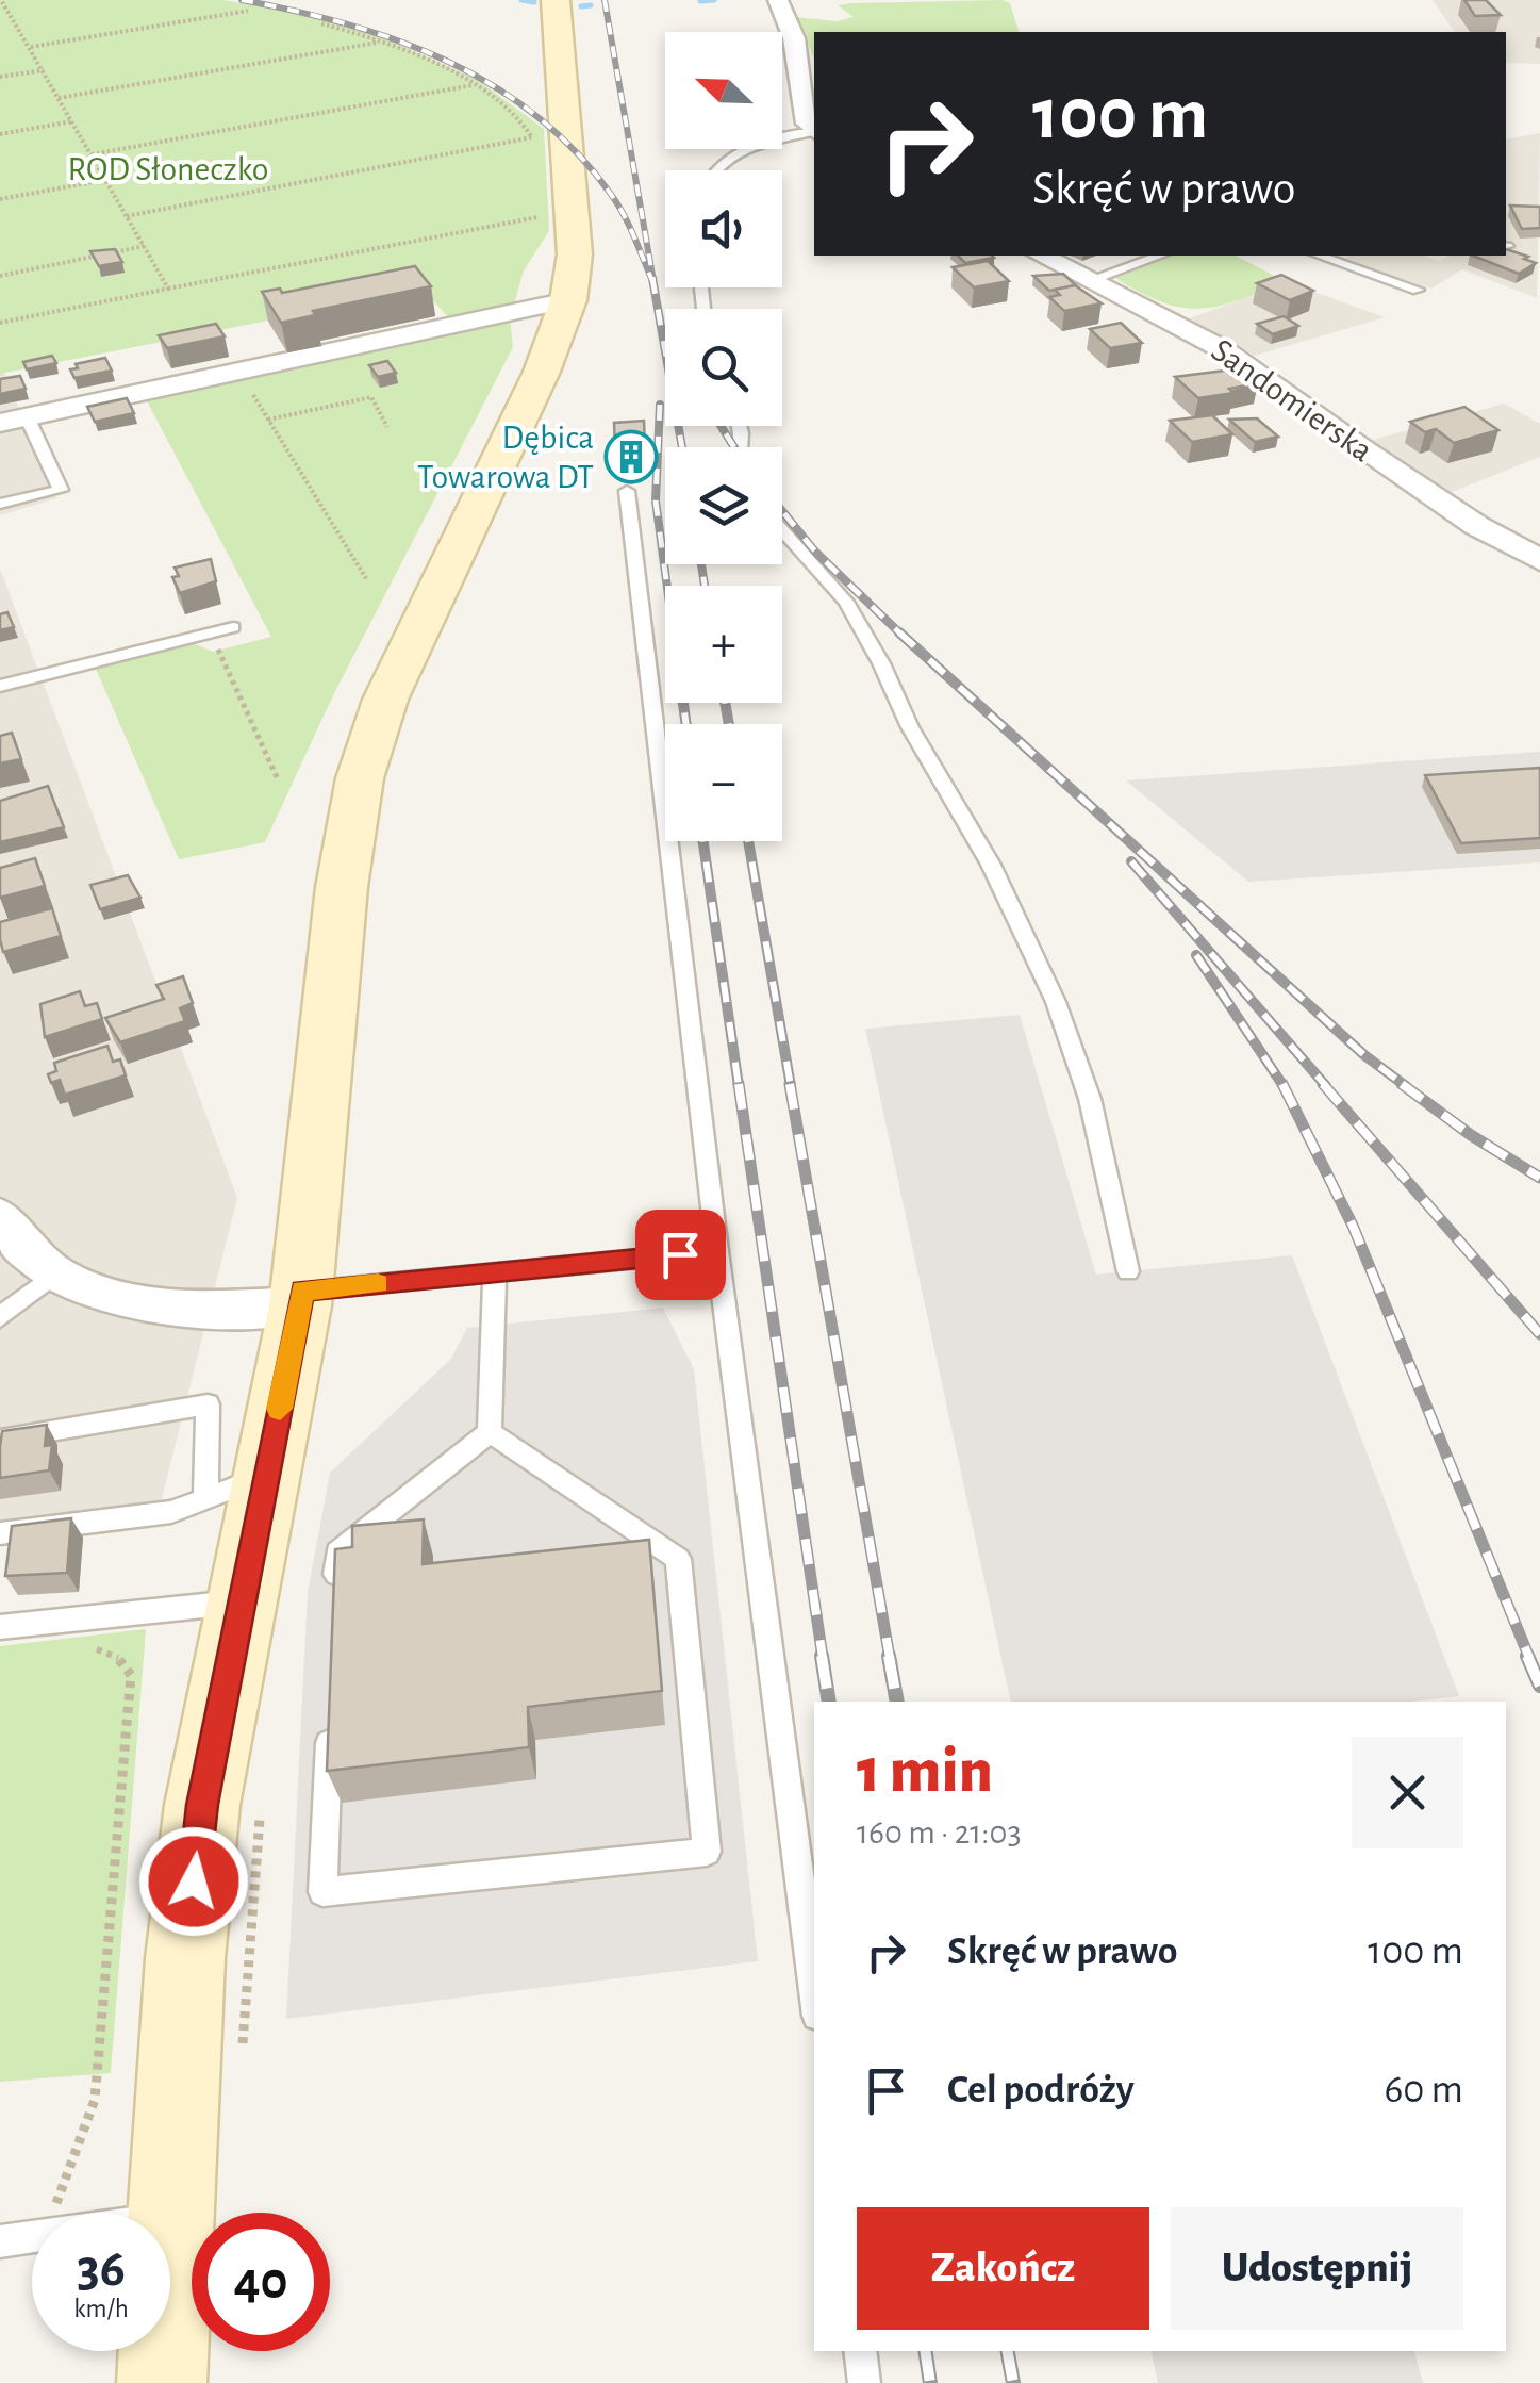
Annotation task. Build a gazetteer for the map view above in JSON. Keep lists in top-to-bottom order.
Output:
{
  "streets": {
    "street": ["Sandomierska"]
  },
  "parks": ["ROD Słoneczko"],
  "places": {
    "building": ["Dębica Towarowa DT"]
  },
  "north": "top left",
  "page": {
    "map_buttons": ["+", "−"],
    "turn": ["100 m", "Skręć w prawo"],
    "heading": ["1 min", "160 m · 21:03"],
    "list": [
      {
        "name": "Skręć w prawo",
        "value": "100 m"
      },
      {
        "name": "Cel podróży",
        "value": "60 m"
      }
    ],
    "buttons": ["Zakończ", "Udostępnij"],
    "speed": "36 km/h",
    "limit": "40"
  }
}
